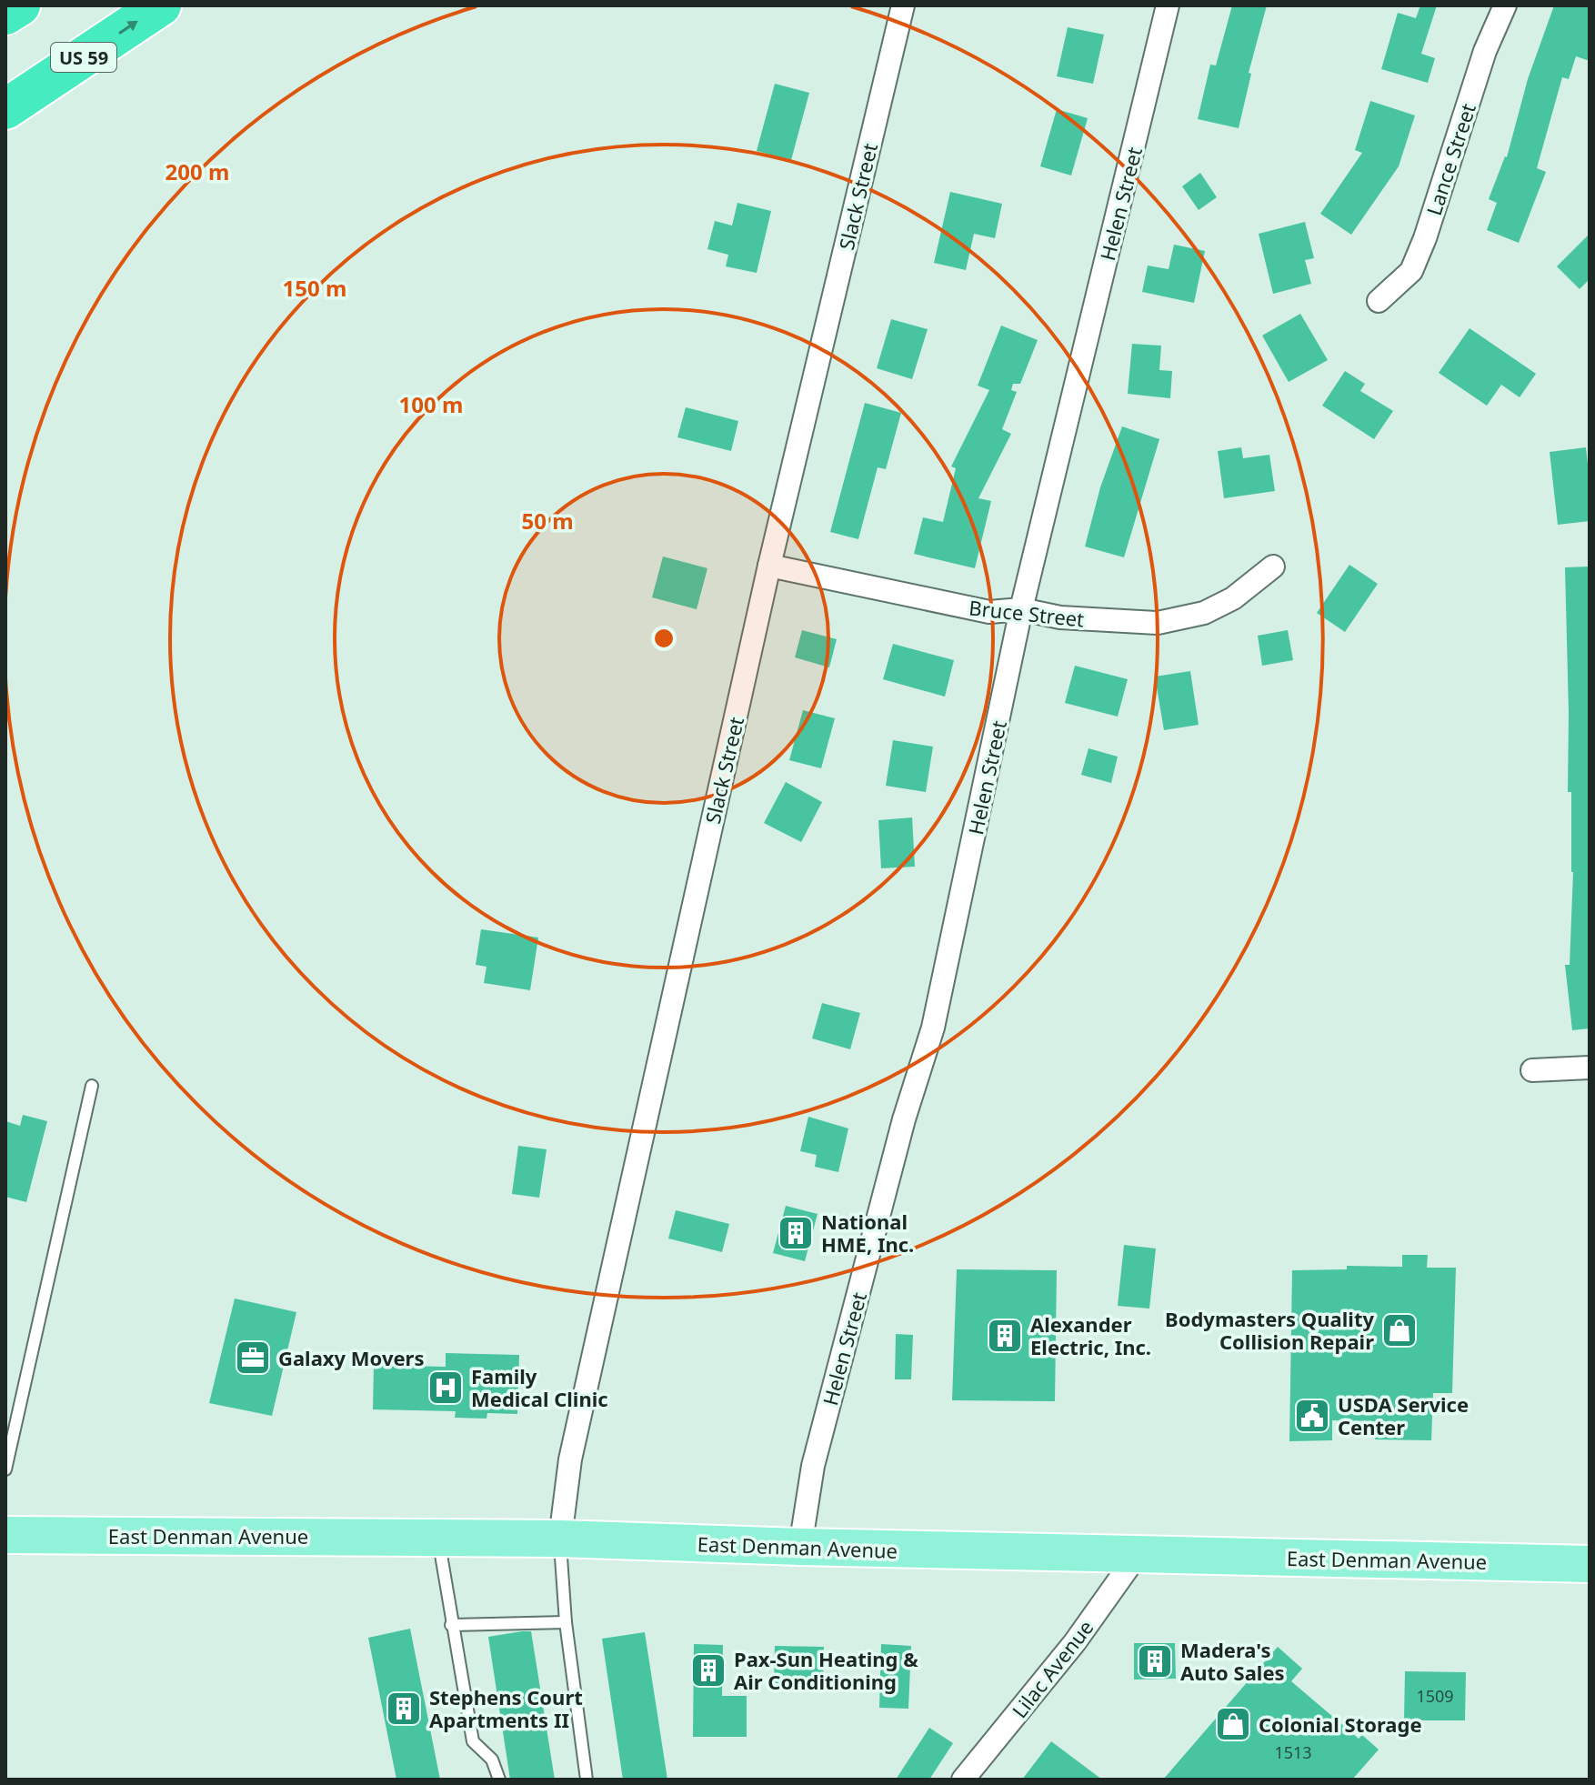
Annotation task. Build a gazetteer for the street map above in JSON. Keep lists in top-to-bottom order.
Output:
{
  "streets": {
    "highway": ["US 59"],
    "main road": ["East Denman Avenue"],
    "street": [
      "Lance Street",
      "Slack Street",
      "Helen Street",
      "Bruce Street",
      "Lilac Avenue"
    ]
  },
  "crossings": [
    ["Slack Street", "Bruce Street"],
    ["Slack Street", "East Denman Avenue"],
    ["Helen Street", "Bruce Street"],
    ["Helen Street", "East Denman Avenue"],
    ["East Denman Avenue", "Lilac Avenue"]
  ],
  "places": {
    "building": [
      "National HME, Inc.",
      "Alexander Electric, Inc.",
      "Madera's Auto Sales",
      "Pax-Sun Heating & Air Conditioning",
      "Stephens Court Apartments II"
    ],
    "shop": ["Bodymasters Quality Collision Repair", "Colonial Storage"],
    "office": ["Galaxy Movers"],
    "hospital": ["Family Medical Clinic"],
    "public building": ["USDA Service Center"]
  },
  "house_numbers": ["1509", "1513"],
  "rings": [
    "200 m",
    "150 m",
    "100 m",
    "50 m"
  ]
}
